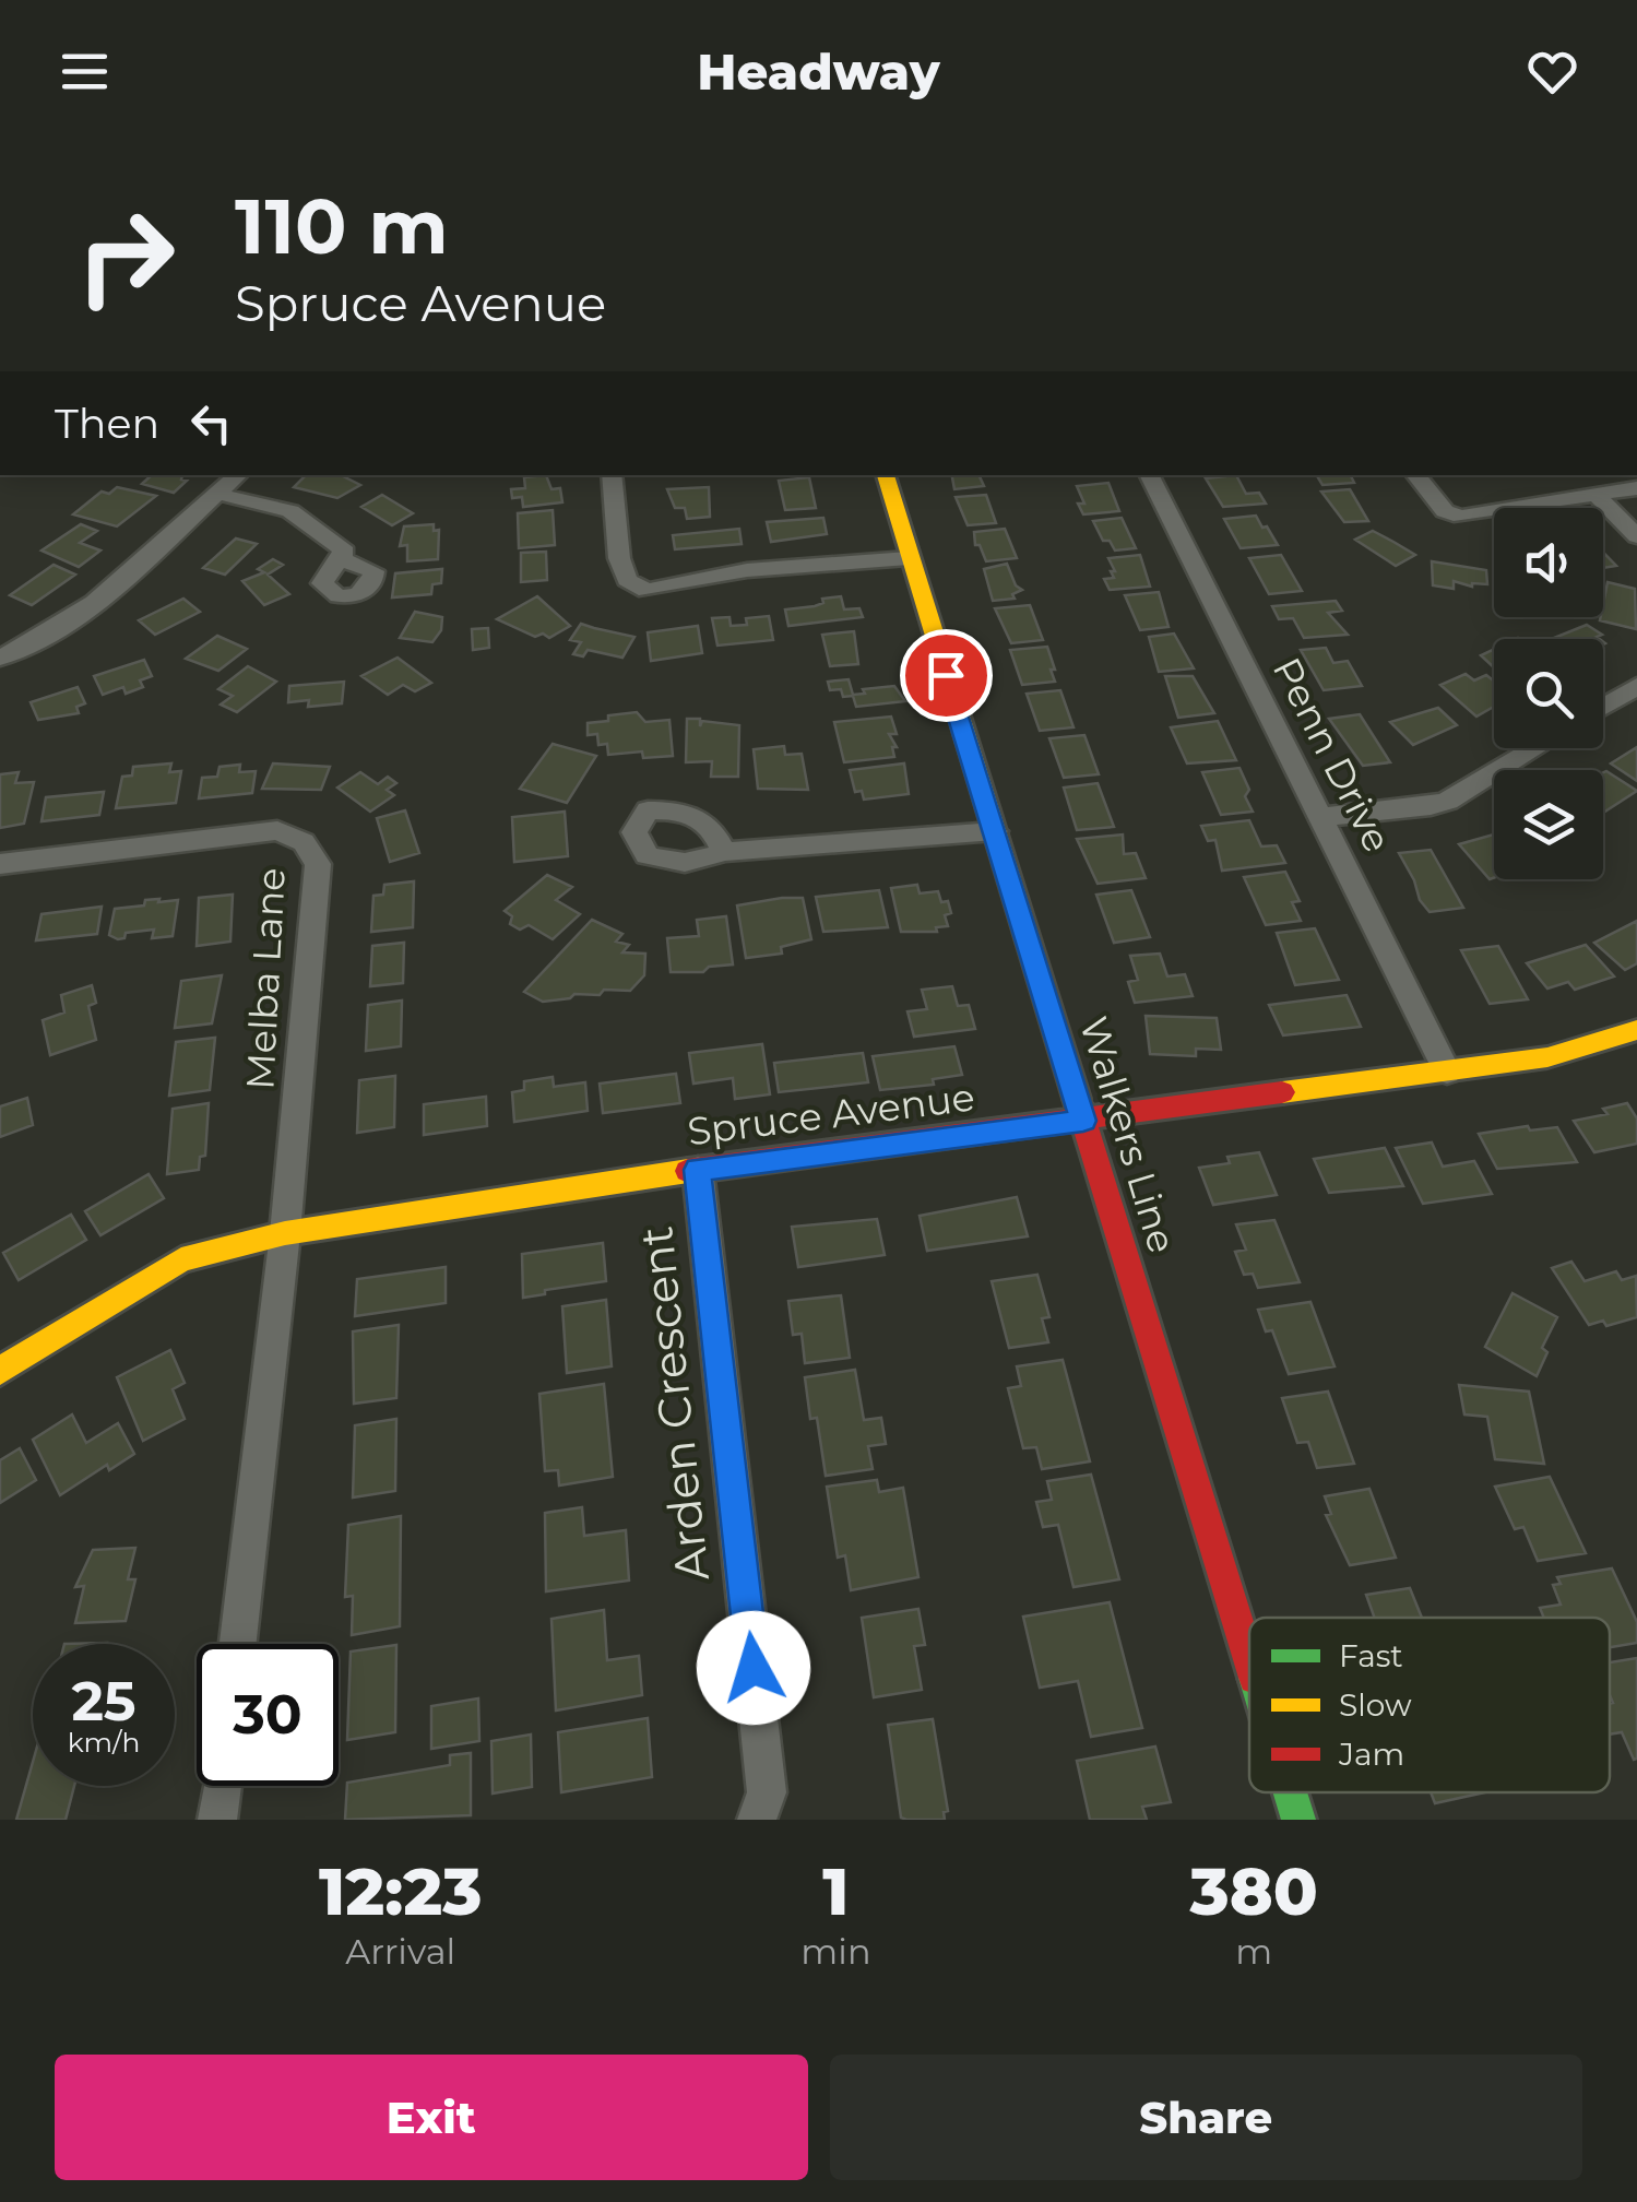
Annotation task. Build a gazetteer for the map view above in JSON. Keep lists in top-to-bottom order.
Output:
{
  "streets": {
    "main road": ["Spruce Avenue", "Walkers Line"],
    "street": ["Penn Drive", "Melba Lane", "Arden Crescent"]
  },
  "crossings": [
    ["Penn Drive", "Spruce Avenue"],
    ["Melba Lane", "Spruce Avenue"],
    ["Spruce Avenue", "Walkers Line"],
    ["Spruce Avenue", "Arden Crescent"]
  ],
  "legend": ["Fast", "Slow", "Jam"],
  "page": {
    "header": "Headway",
    "turn": ["110 m", "Spruce Avenue"],
    "then": "Then",
    "speed": "25 km/h",
    "limit": "30",
    "eta": [
      "12:23",
      "Arrival",
      "1",
      "min",
      "380",
      "m"
    ],
    "buttons": ["Exit", "Share"]
  }
}
